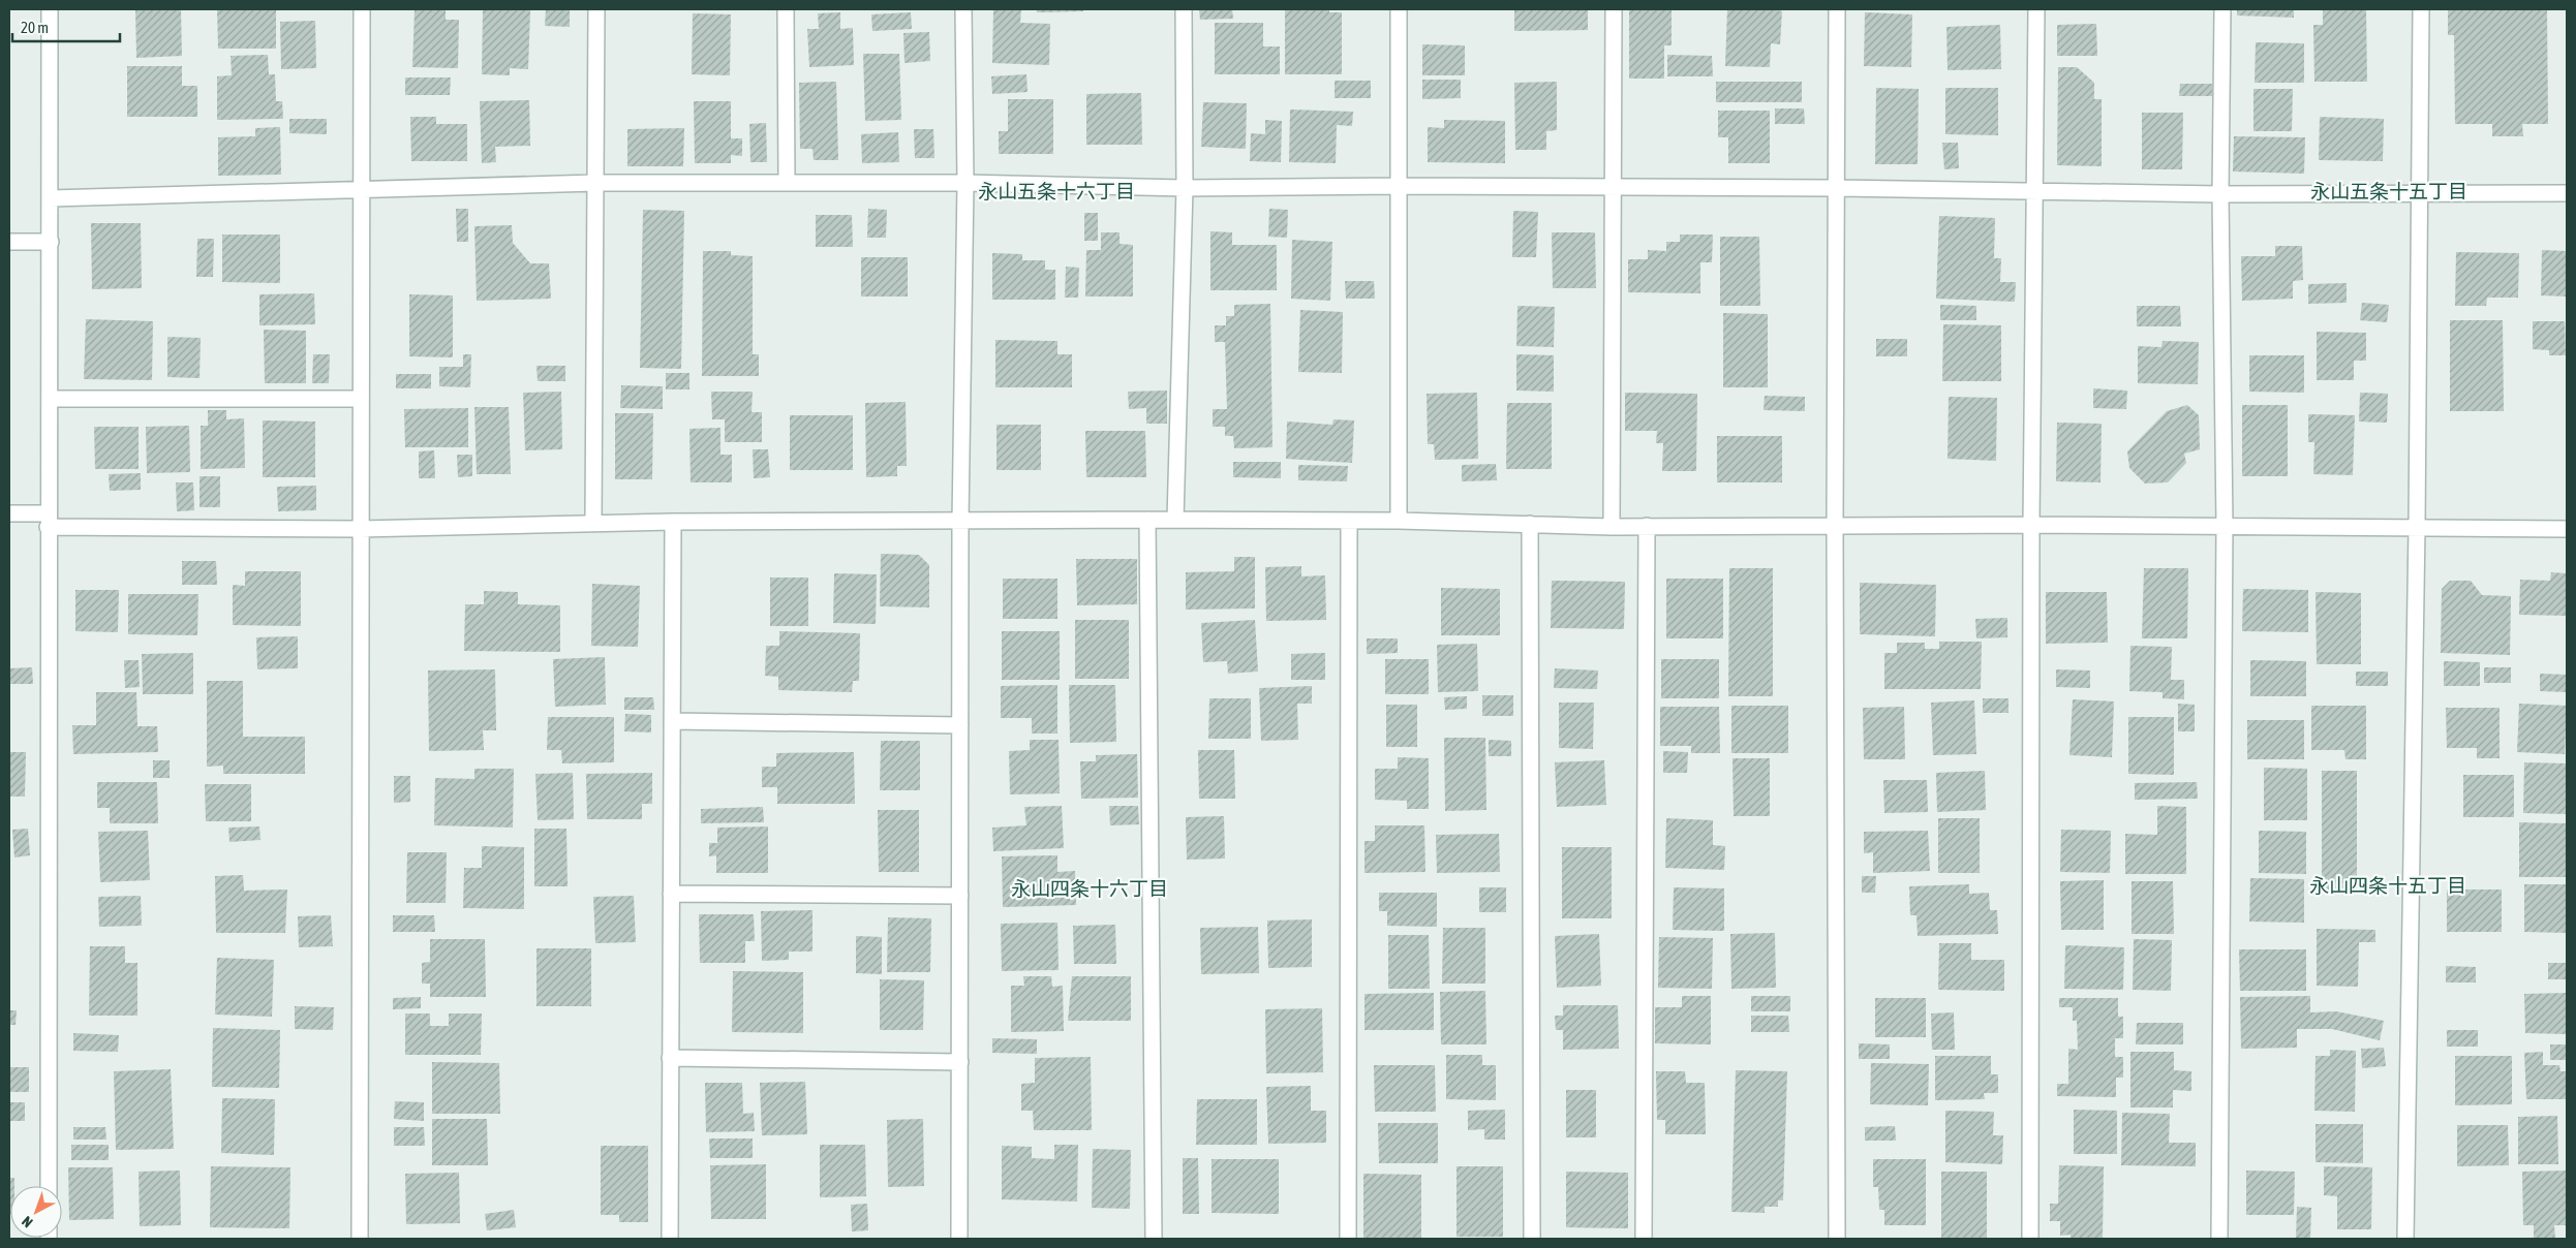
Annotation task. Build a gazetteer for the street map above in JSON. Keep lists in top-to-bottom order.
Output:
{
  "districts": [
    "永山五条十六丁目",
    "永山五条十五丁目",
    "永山四条十五丁目",
    "永山四条十六丁目"
  ],
  "scale_bar": "20 m",
  "north": "bottom left"
}
